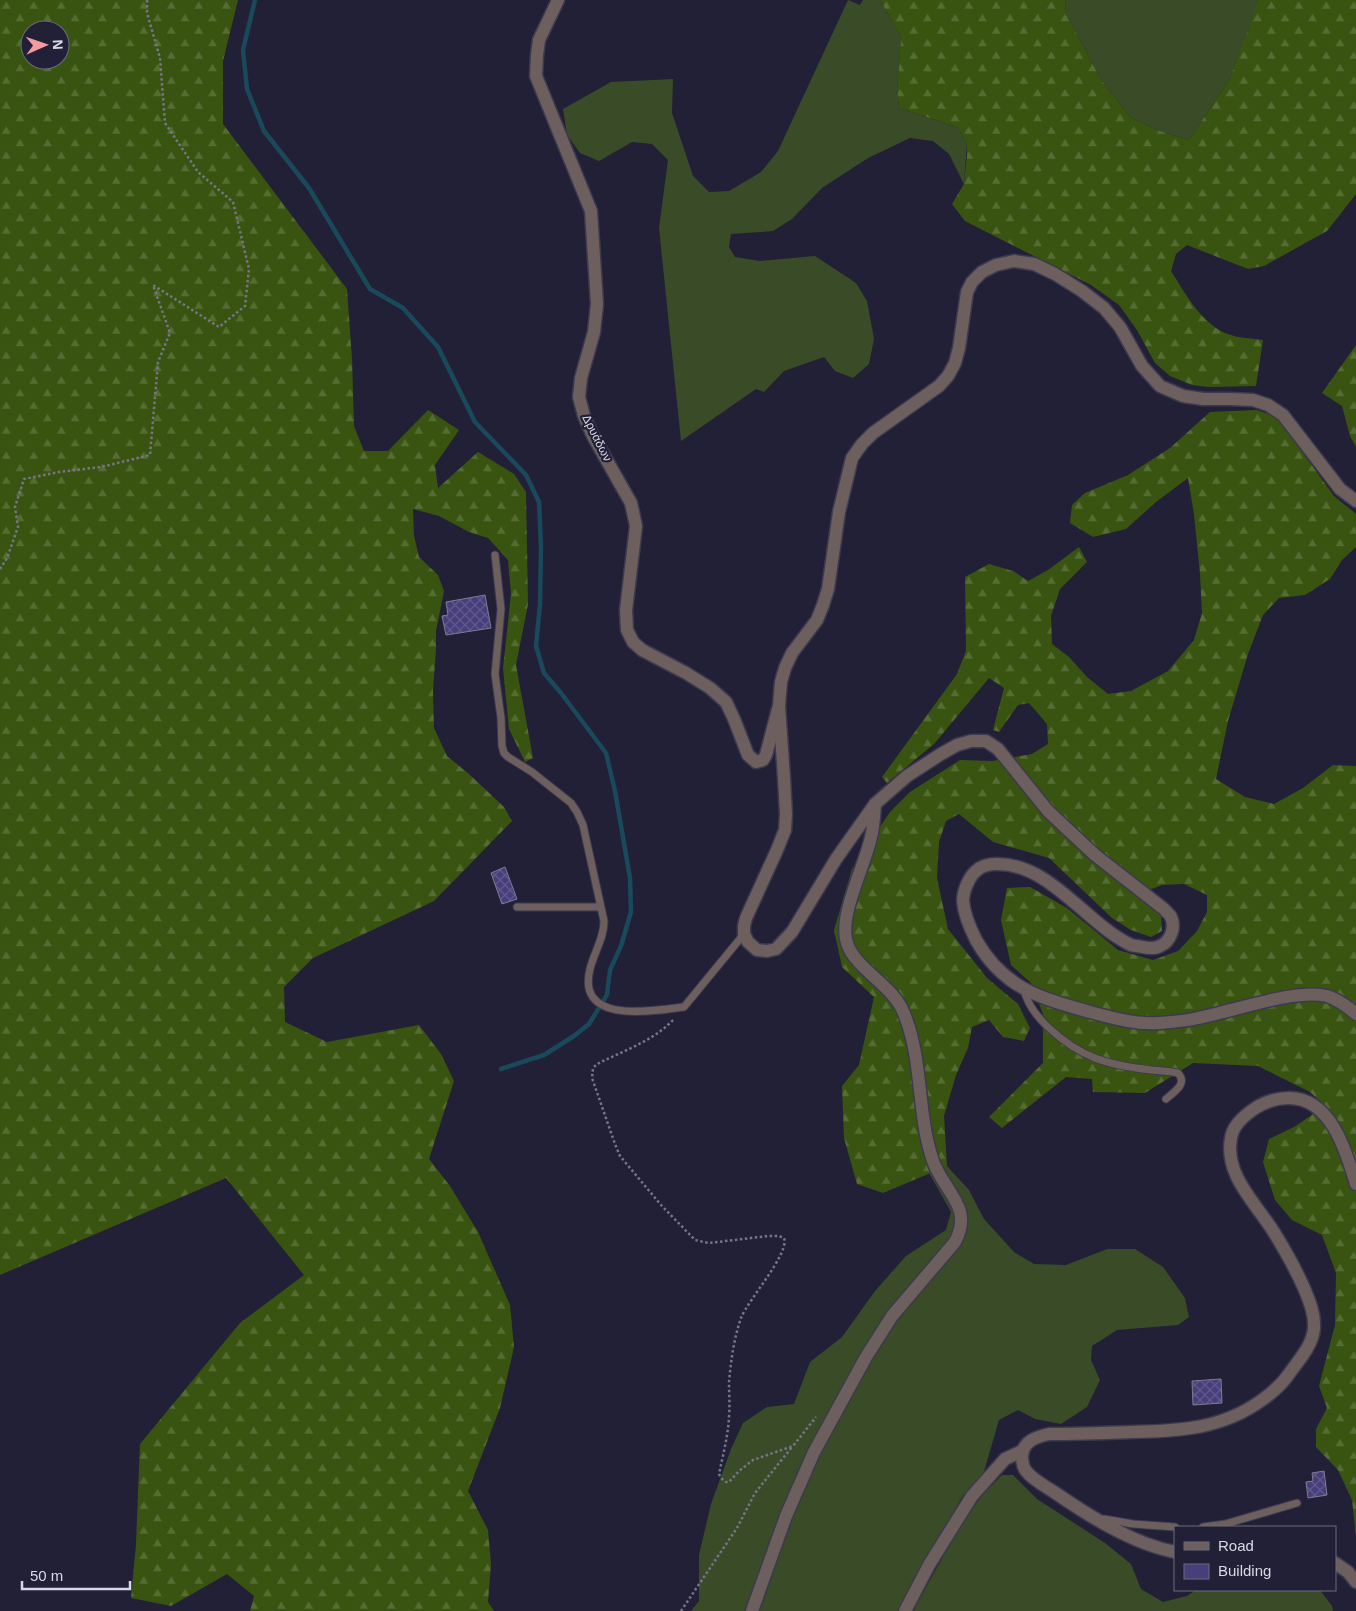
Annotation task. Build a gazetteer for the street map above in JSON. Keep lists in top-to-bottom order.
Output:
{
  "streets": {
    "street": ["Δρυάδων"]
  },
  "legend": ["Road", "Building"],
  "scale_bar": "50 m",
  "north": "right"
}
